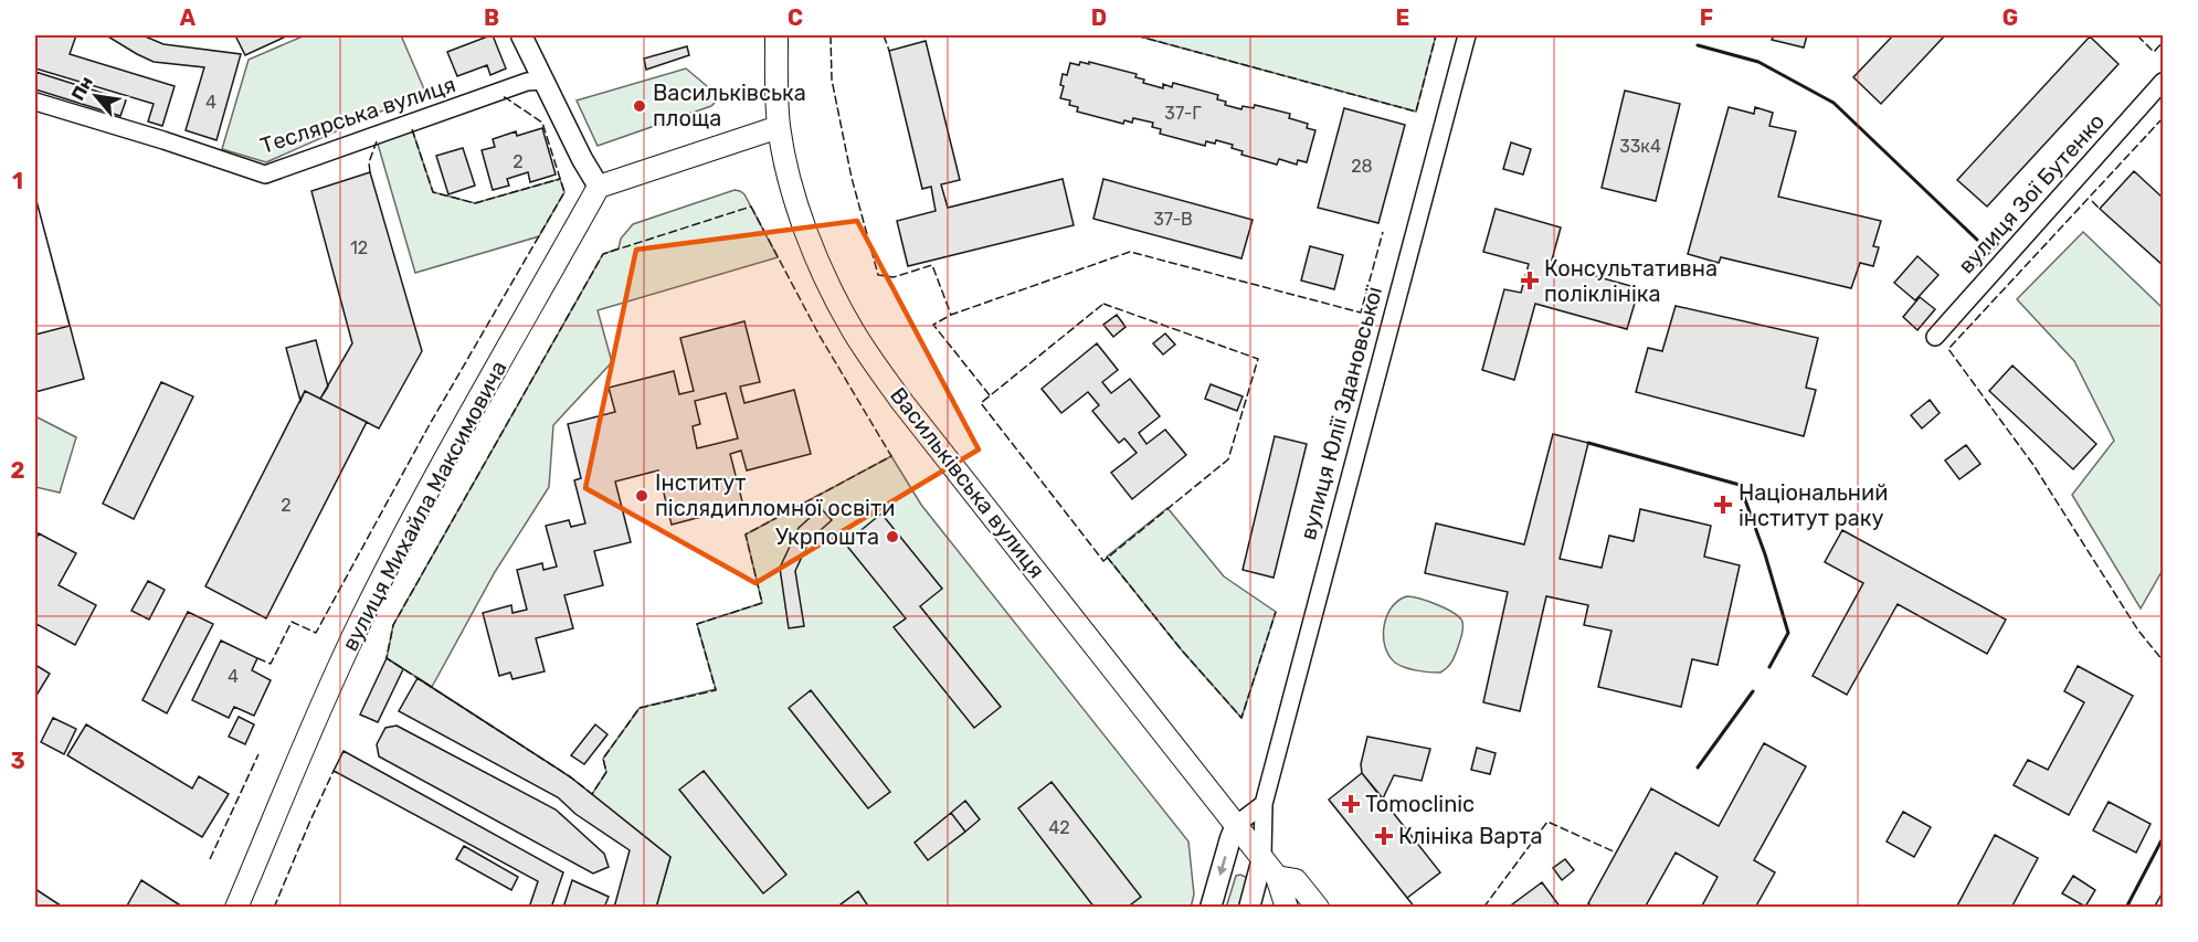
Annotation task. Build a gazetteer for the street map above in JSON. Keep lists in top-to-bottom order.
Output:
{
  "streets": {
    "main road": ["Васильківська вулиця", "вулиця Михайла Максимовича"],
    "street": ["Теслярська вулиця", "вулиця Зої Бутенко", "вулиця Юлії Здановської"]
  },
  "crossings": [
    ["вулиця Юлії Здановської", "Васильківська вулиця"]
  ],
  "places": {
    "other": ["Васильківська площа", "Інститут післядипломної освіти", "Укрпошта"],
    "health": [
      "Консультативна поліклініка",
      "Національний інститут раку",
      "Tomoclinic",
      "Клініка Варта"
    ]
  },
  "house_numbers": [
    "4",
    "37-Г",
    "33к4",
    "2",
    "28",
    "37-В",
    "12",
    "2",
    "4",
    "42"
  ],
  "north": "top left",
  "grid": {
    "columns": [
      "A",
      "B",
      "C",
      "D",
      "E",
      "F",
      "G"
    ],
    "rows": ["1", "2", "3"]
  }
}
